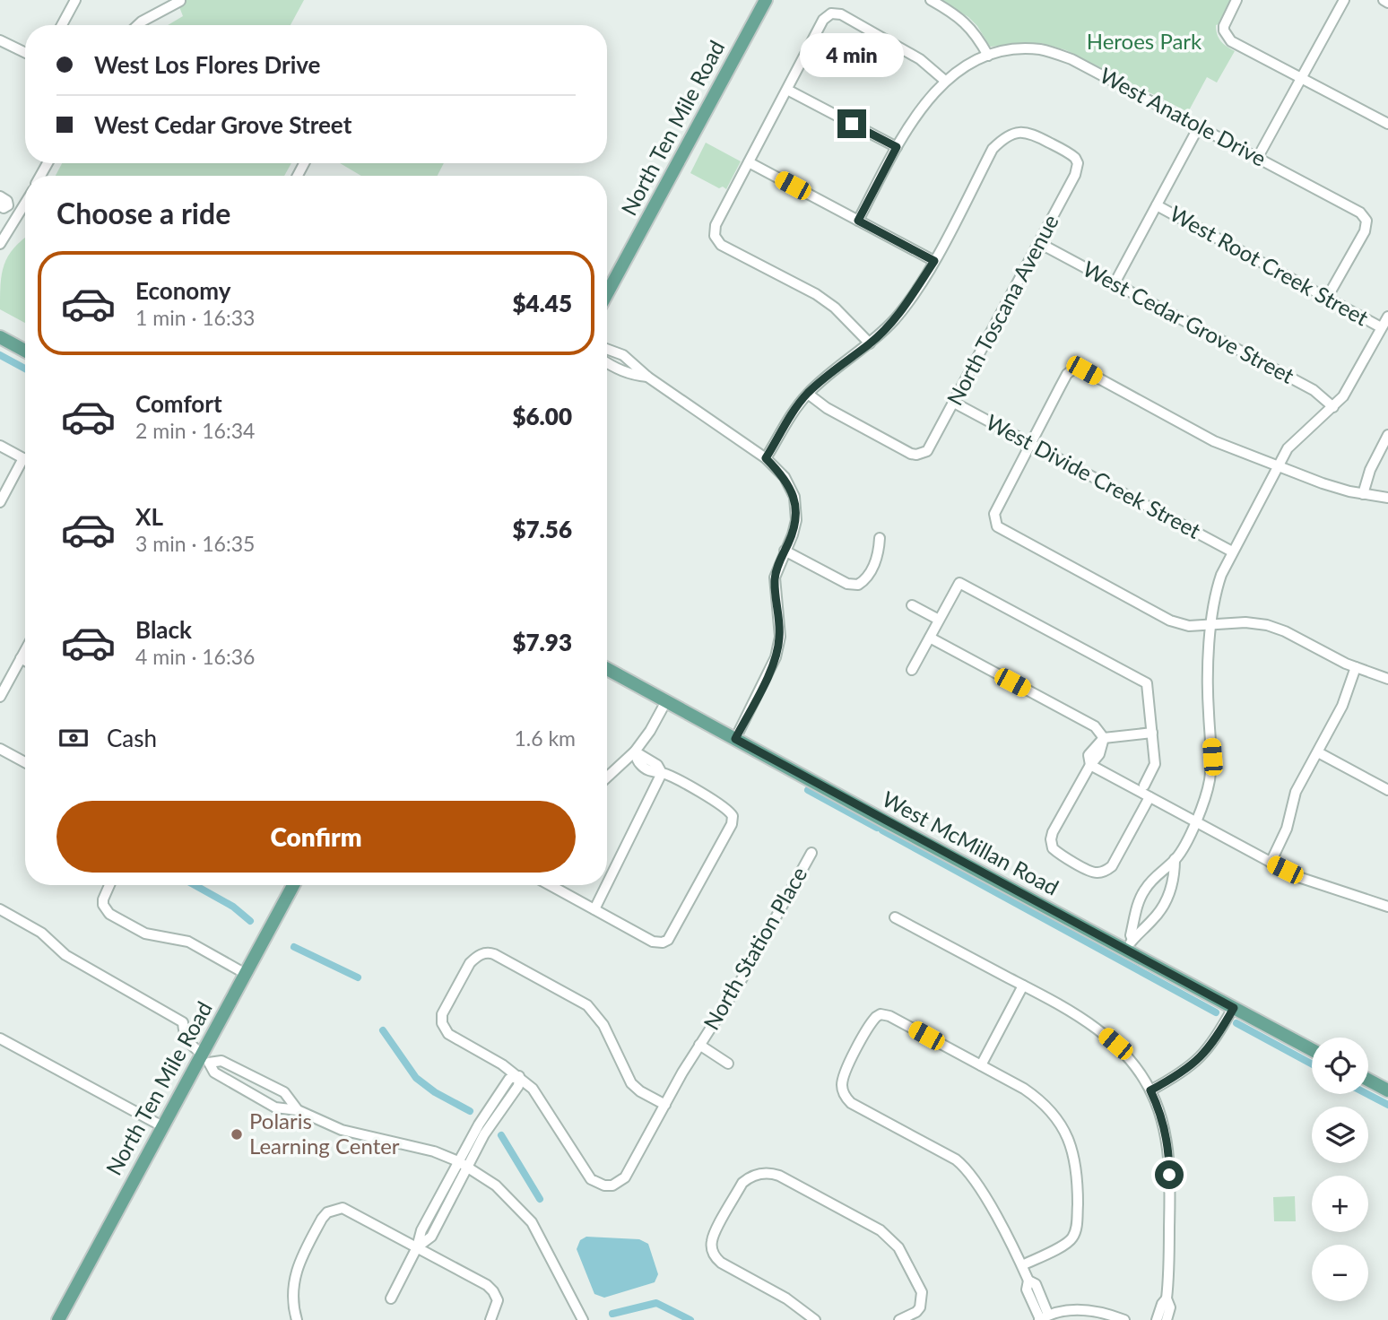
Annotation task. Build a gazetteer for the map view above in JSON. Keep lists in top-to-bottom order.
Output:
{
  "streets": {
    "main road": ["North Ten Mile Road", "West McMillan Road"],
    "street": [
      "West Anatole Drive",
      "West Root Creek Street",
      "North Toscana Avenue",
      "West Cedar Grove Street",
      "West Divide Creek Street",
      "North Station Place"
    ]
  },
  "crossings": [
    ["West Anatole Drive", "West Root Creek Street"],
    ["North Toscana Avenue", "West Cedar Grove Street"],
    ["North Toscana Avenue", "West Divide Creek Street"]
  ],
  "parks": ["Heroes Park"],
  "places": ["Polaris Learning Center"],
  "page": {
    "banner": ["West Los Flores Drive", "West Cedar Grove Street"],
    "bubble": "4 min",
    "heading": "Choose a ride",
    "list": [
      {
        "name": "Economy",
        "note": "1 min · 16:33",
        "value": "$4.45"
      },
      {
        "name": "Comfort",
        "note": "2 min · 16:34",
        "value": "$6.00"
      },
      {
        "name": "XL",
        "note": "3 min · 16:35",
        "value": "$7.56"
      },
      {
        "name": "Black",
        "note": "4 min · 16:36",
        "value": "$7.93"
      }
    ],
    "pay": ["Cash", "1.6 km"],
    "buttons": "Confirm",
    "map_buttons": ["+", "−"]
  }
}
